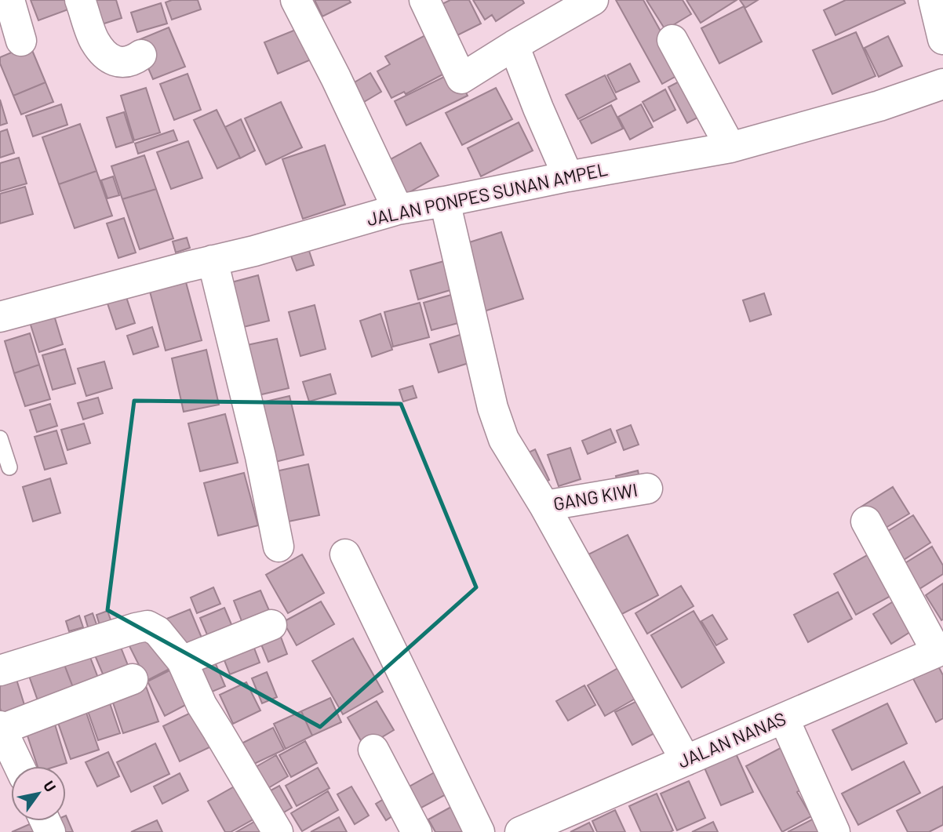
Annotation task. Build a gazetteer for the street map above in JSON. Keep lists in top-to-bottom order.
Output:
{
  "streets": {
    "street": ["JALAN PONPES SUNAN AMPEL", "GANG KIWI", "JALAN NANAS"]
  },
  "north": "top right"
}
